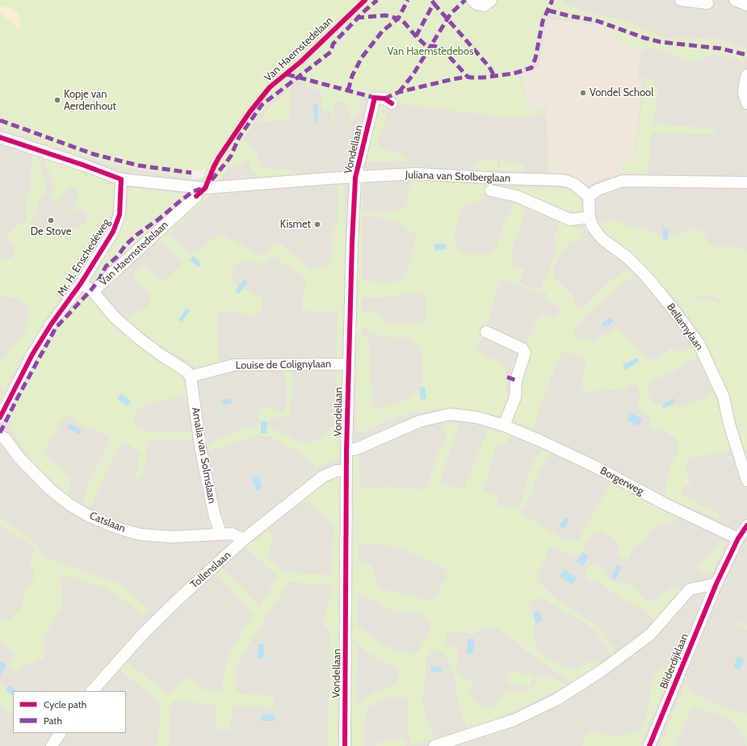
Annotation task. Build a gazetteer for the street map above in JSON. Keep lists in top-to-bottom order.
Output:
{
  "streets": {
    "street": [
      "Van Haemstedelaan",
      "Vondellaan",
      "Juliana van Stolberglaan",
      "Mr. H. Enschedéweg",
      "Bellamylaan",
      "Louise de Colignylaan",
      "Amalia van Solmslaan",
      "Borgerweg",
      "Catslaan",
      "Tollenslaan",
      "Bilderdijklaan"
    ]
  },
  "crossings": [
    ["Vondellaan", "Juliana van Stolberglaan"],
    ["Vondellaan", "Louise de Colignylaan"],
    ["Vondellaan", "Borgerweg"],
    ["Vondellaan", "Tollenslaan"],
    ["Juliana van Stolberglaan", "Mr. H. Enschedéweg"],
    ["Juliana van Stolberglaan", "Bellamylaan"],
    ["Louise de Colignylaan", "Amalia van Solmslaan"],
    ["Amalia van Solmslaan", "Catslaan"],
    ["Borgerweg", "Bilderdijklaan"],
    ["Catslaan", "Tollenslaan"]
  ],
  "parks": ["Van Haemstedebos"],
  "places": [
    "Vondel School",
    "Kopje van Aerdenhout",
    "De Stove",
    "Kismet"
  ],
  "legend": ["Cycle path", "Path"]
}
